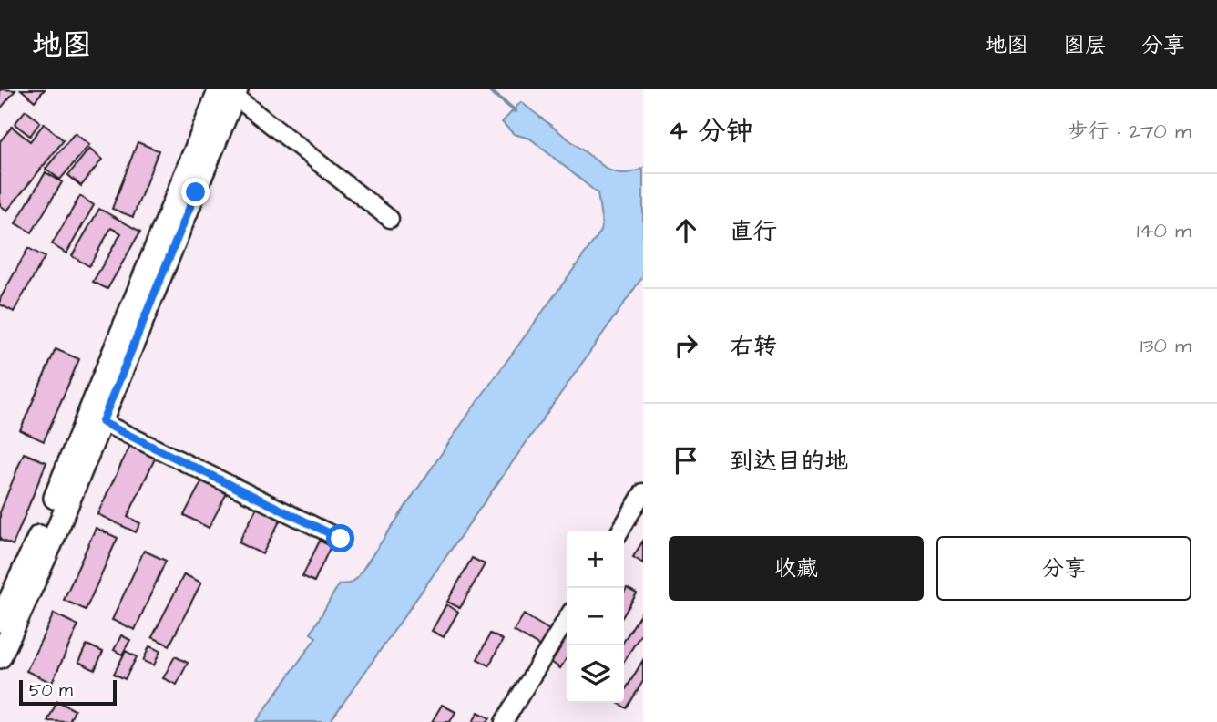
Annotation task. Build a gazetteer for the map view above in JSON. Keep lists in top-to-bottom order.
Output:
{
  "scale_bar": "50 m",
  "page": {
    "header": "地图",
    "nav": ["地图", "图层", "分享"],
    "heading": ["4 分钟", "步行 · 270 m"],
    "list": [
      ["直行", "140 m"],
      ["右转", "130 m"],
      "到达目的地"
    ],
    "buttons": ["收藏", "分享"],
    "map_buttons": ["+", "−"],
    "scale": "50 m"
  }
}
